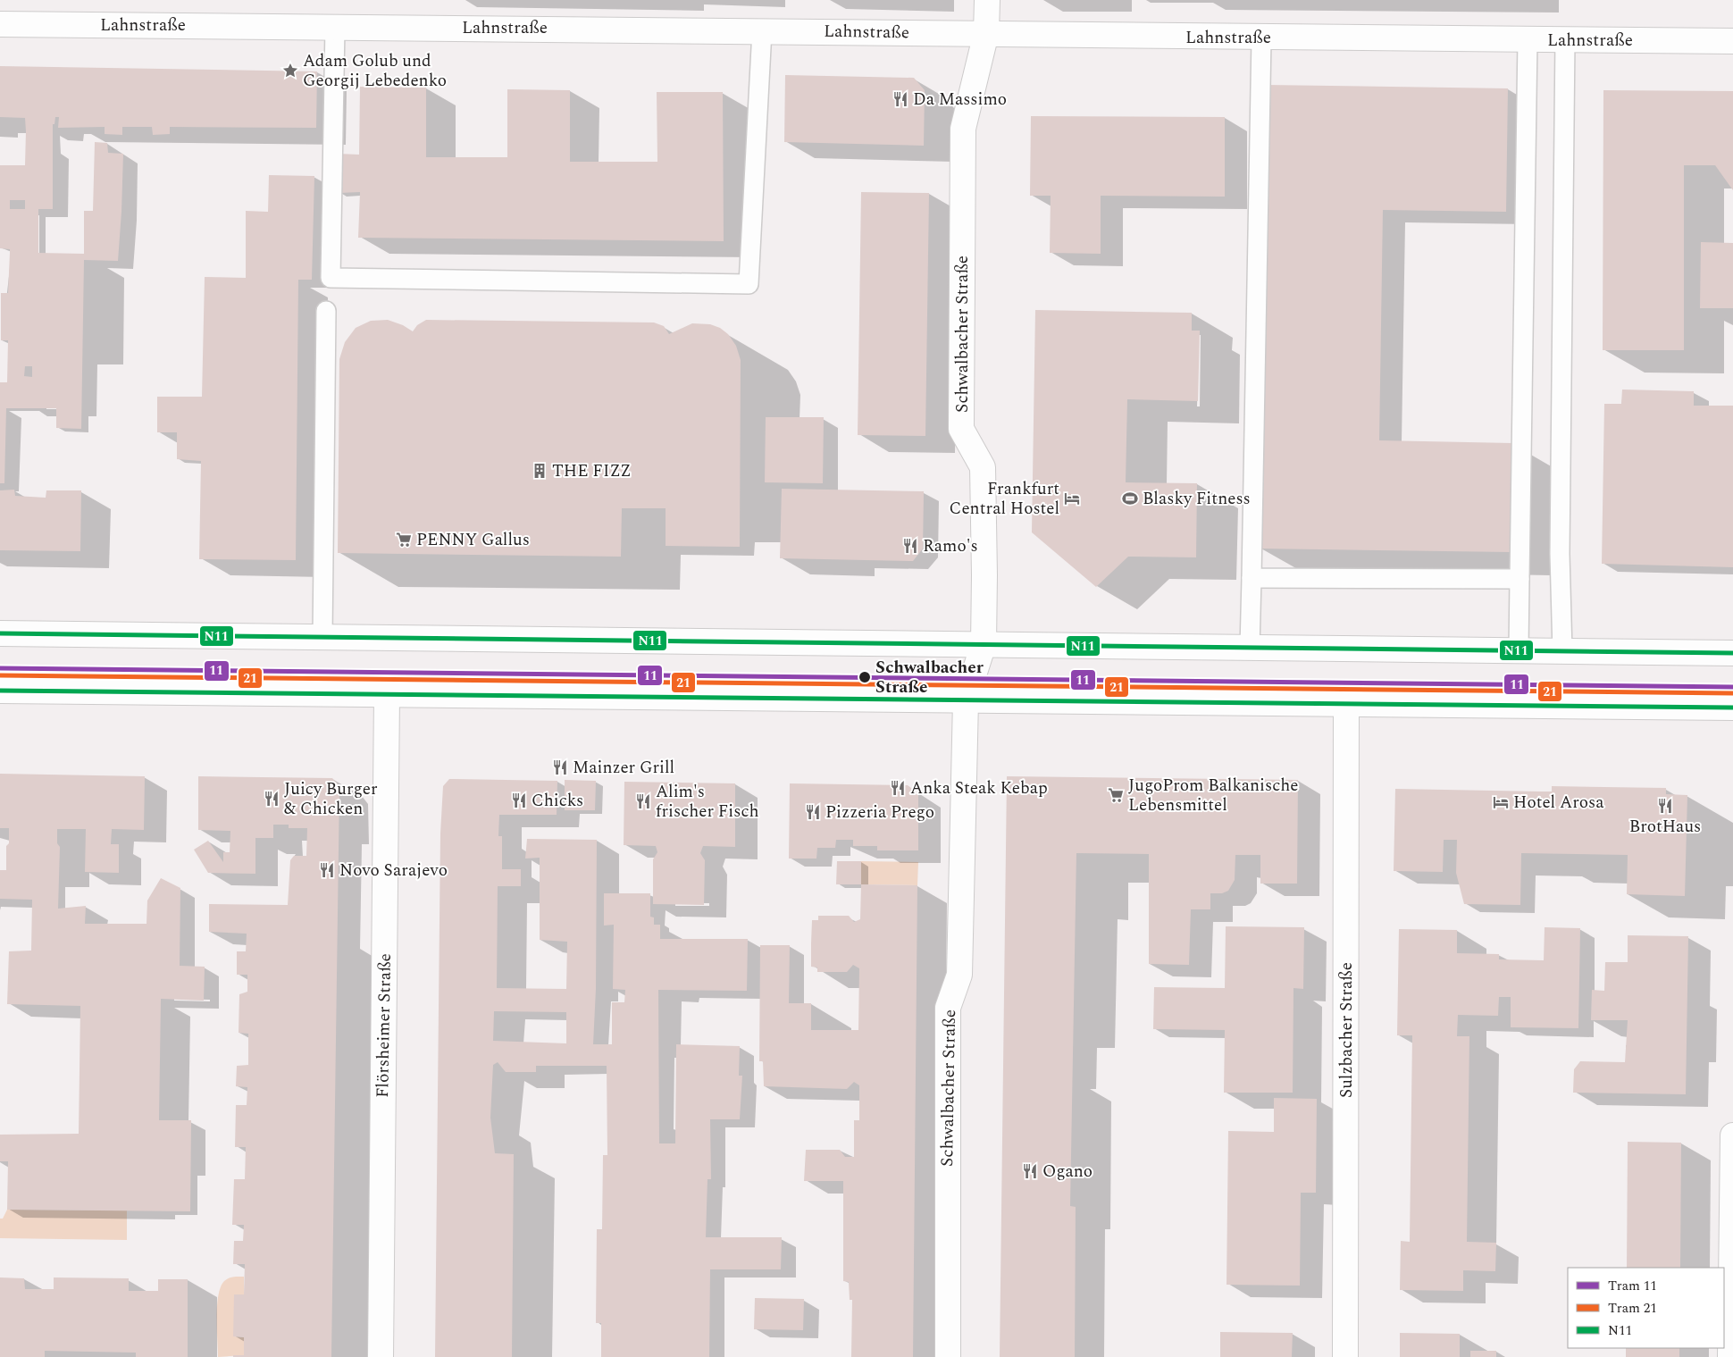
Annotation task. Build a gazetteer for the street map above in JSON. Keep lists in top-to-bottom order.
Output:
{
  "streets": {
    "street": [
      "Lahnstraße",
      "Schwalbacher Straße",
      "Flörsheimer Straße",
      "Sulzbacher Straße"
    ]
  },
  "crossings": [
    ["Lahnstraße", "Schwalbacher Straße"]
  ],
  "places": {
    "place": ["Adam Golub und Georgij Lebedenko"],
    "restaurant": [
      "Da Massimo",
      "Ramo's",
      "Mainzer Grill",
      "Anka Steak Kebap",
      "Juicy Burger & Chicken",
      "Chicks",
      "Alim's frischer Fisch",
      "BrotHaus",
      "Pizzeria Prego",
      "Novo Sarajevo",
      "Ogano"
    ],
    "building": ["THE FIZZ"],
    "hotel": ["Frankfurt Central Hostel", "Hotel Arosa"],
    "sports": ["Blasky Fitness"],
    "supermarket": ["PENNY Gallus", "JugoProm Balkanische Lebensmittel"],
    "other": ["Schwalbacher Straße"]
  },
  "lines": ["transit line N11", "tram line 11", "tram line 21"],
  "legend": ["Tram 11", "Tram 21", "N11"]
}
